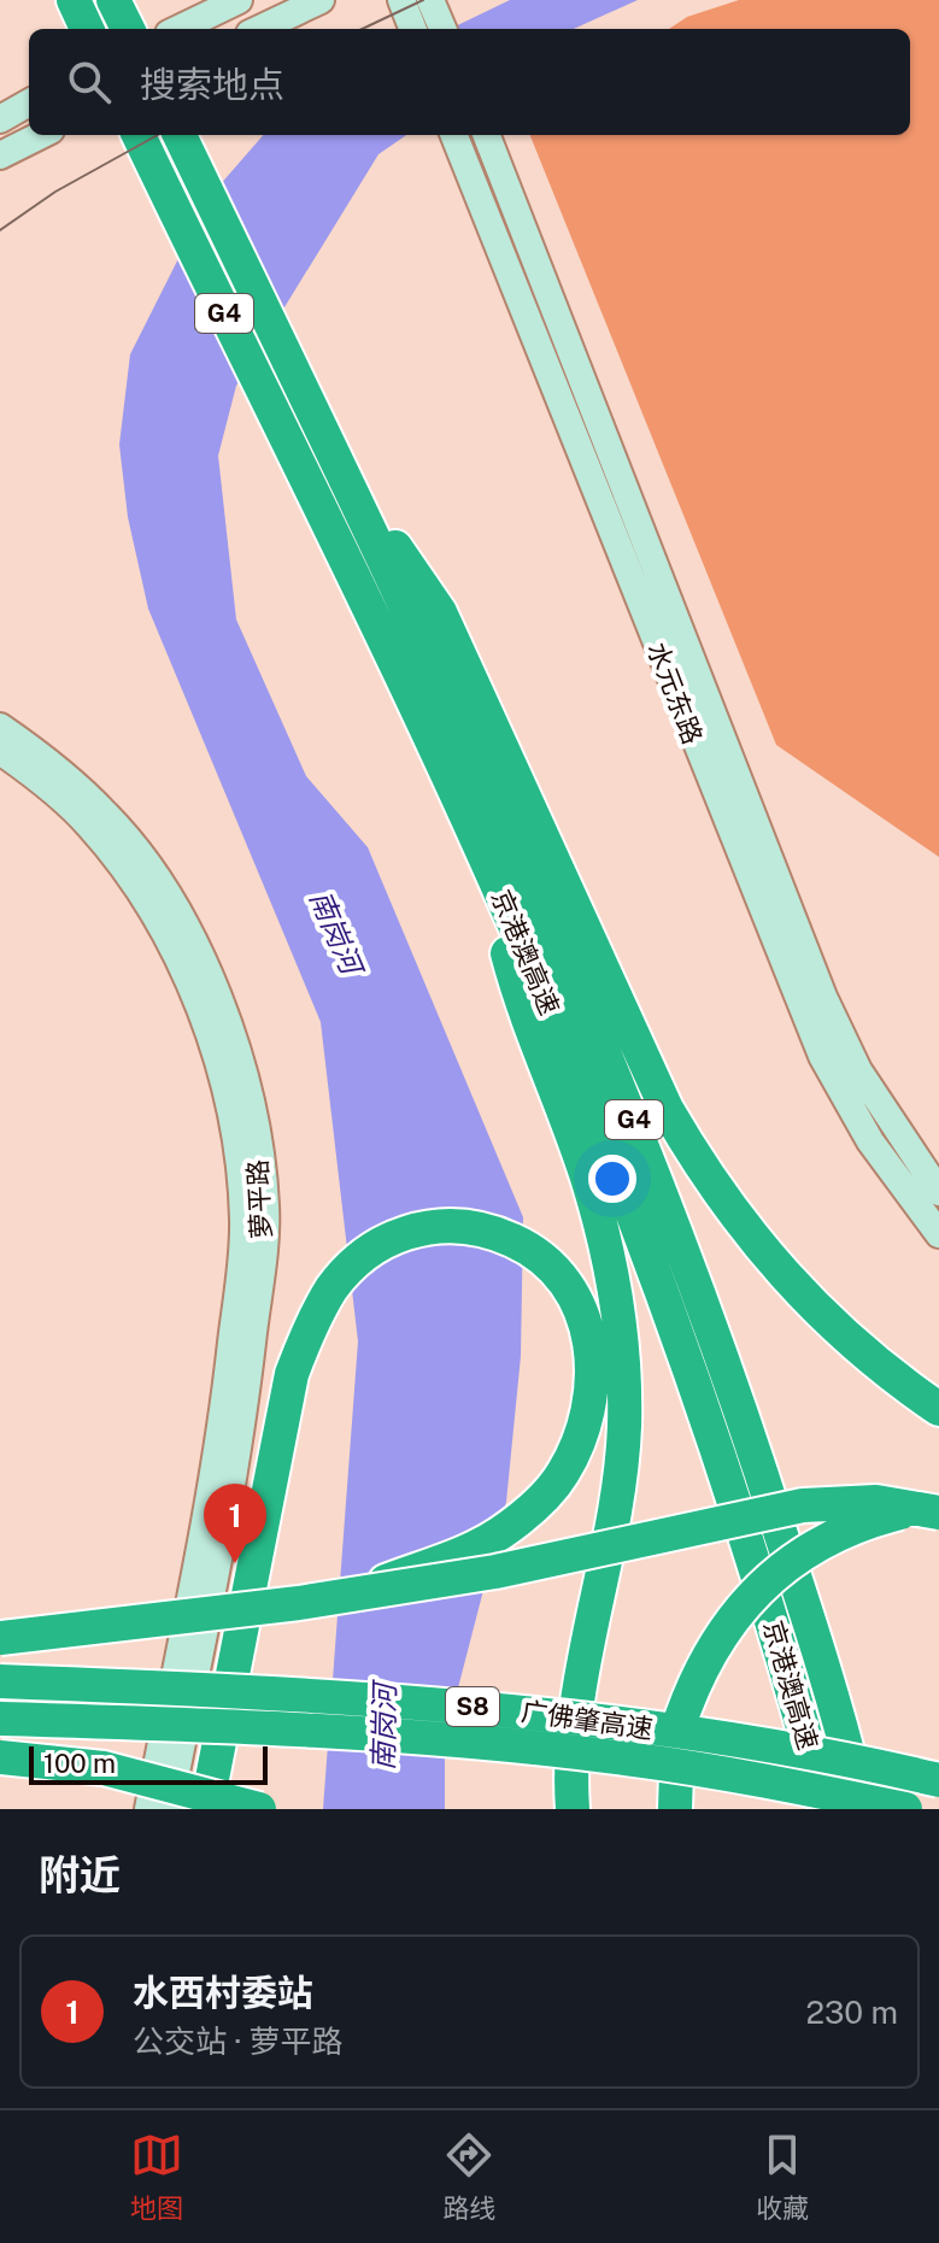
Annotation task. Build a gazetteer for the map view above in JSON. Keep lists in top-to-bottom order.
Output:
{
  "streets": {
    "highway": [
      "G4",
      "京港澳高速",
      "S8",
      "广佛肇高速"
    ],
    "main road": ["水元东路", "萝平路"]
  },
  "water": ["南岗河"],
  "scale_bar": "100 m",
  "page": {
    "search": "搜索地点",
    "pins": "1",
    "scale": "100 m",
    "heading": "附近",
    "list": [
      {
        "mark": "1",
        "name": "水西村委站",
        "note": "公交站 · 萝平路",
        "value": "230 m"
      }
    ],
    "nav": ["地图", "路线", "收藏"]
  }
}
